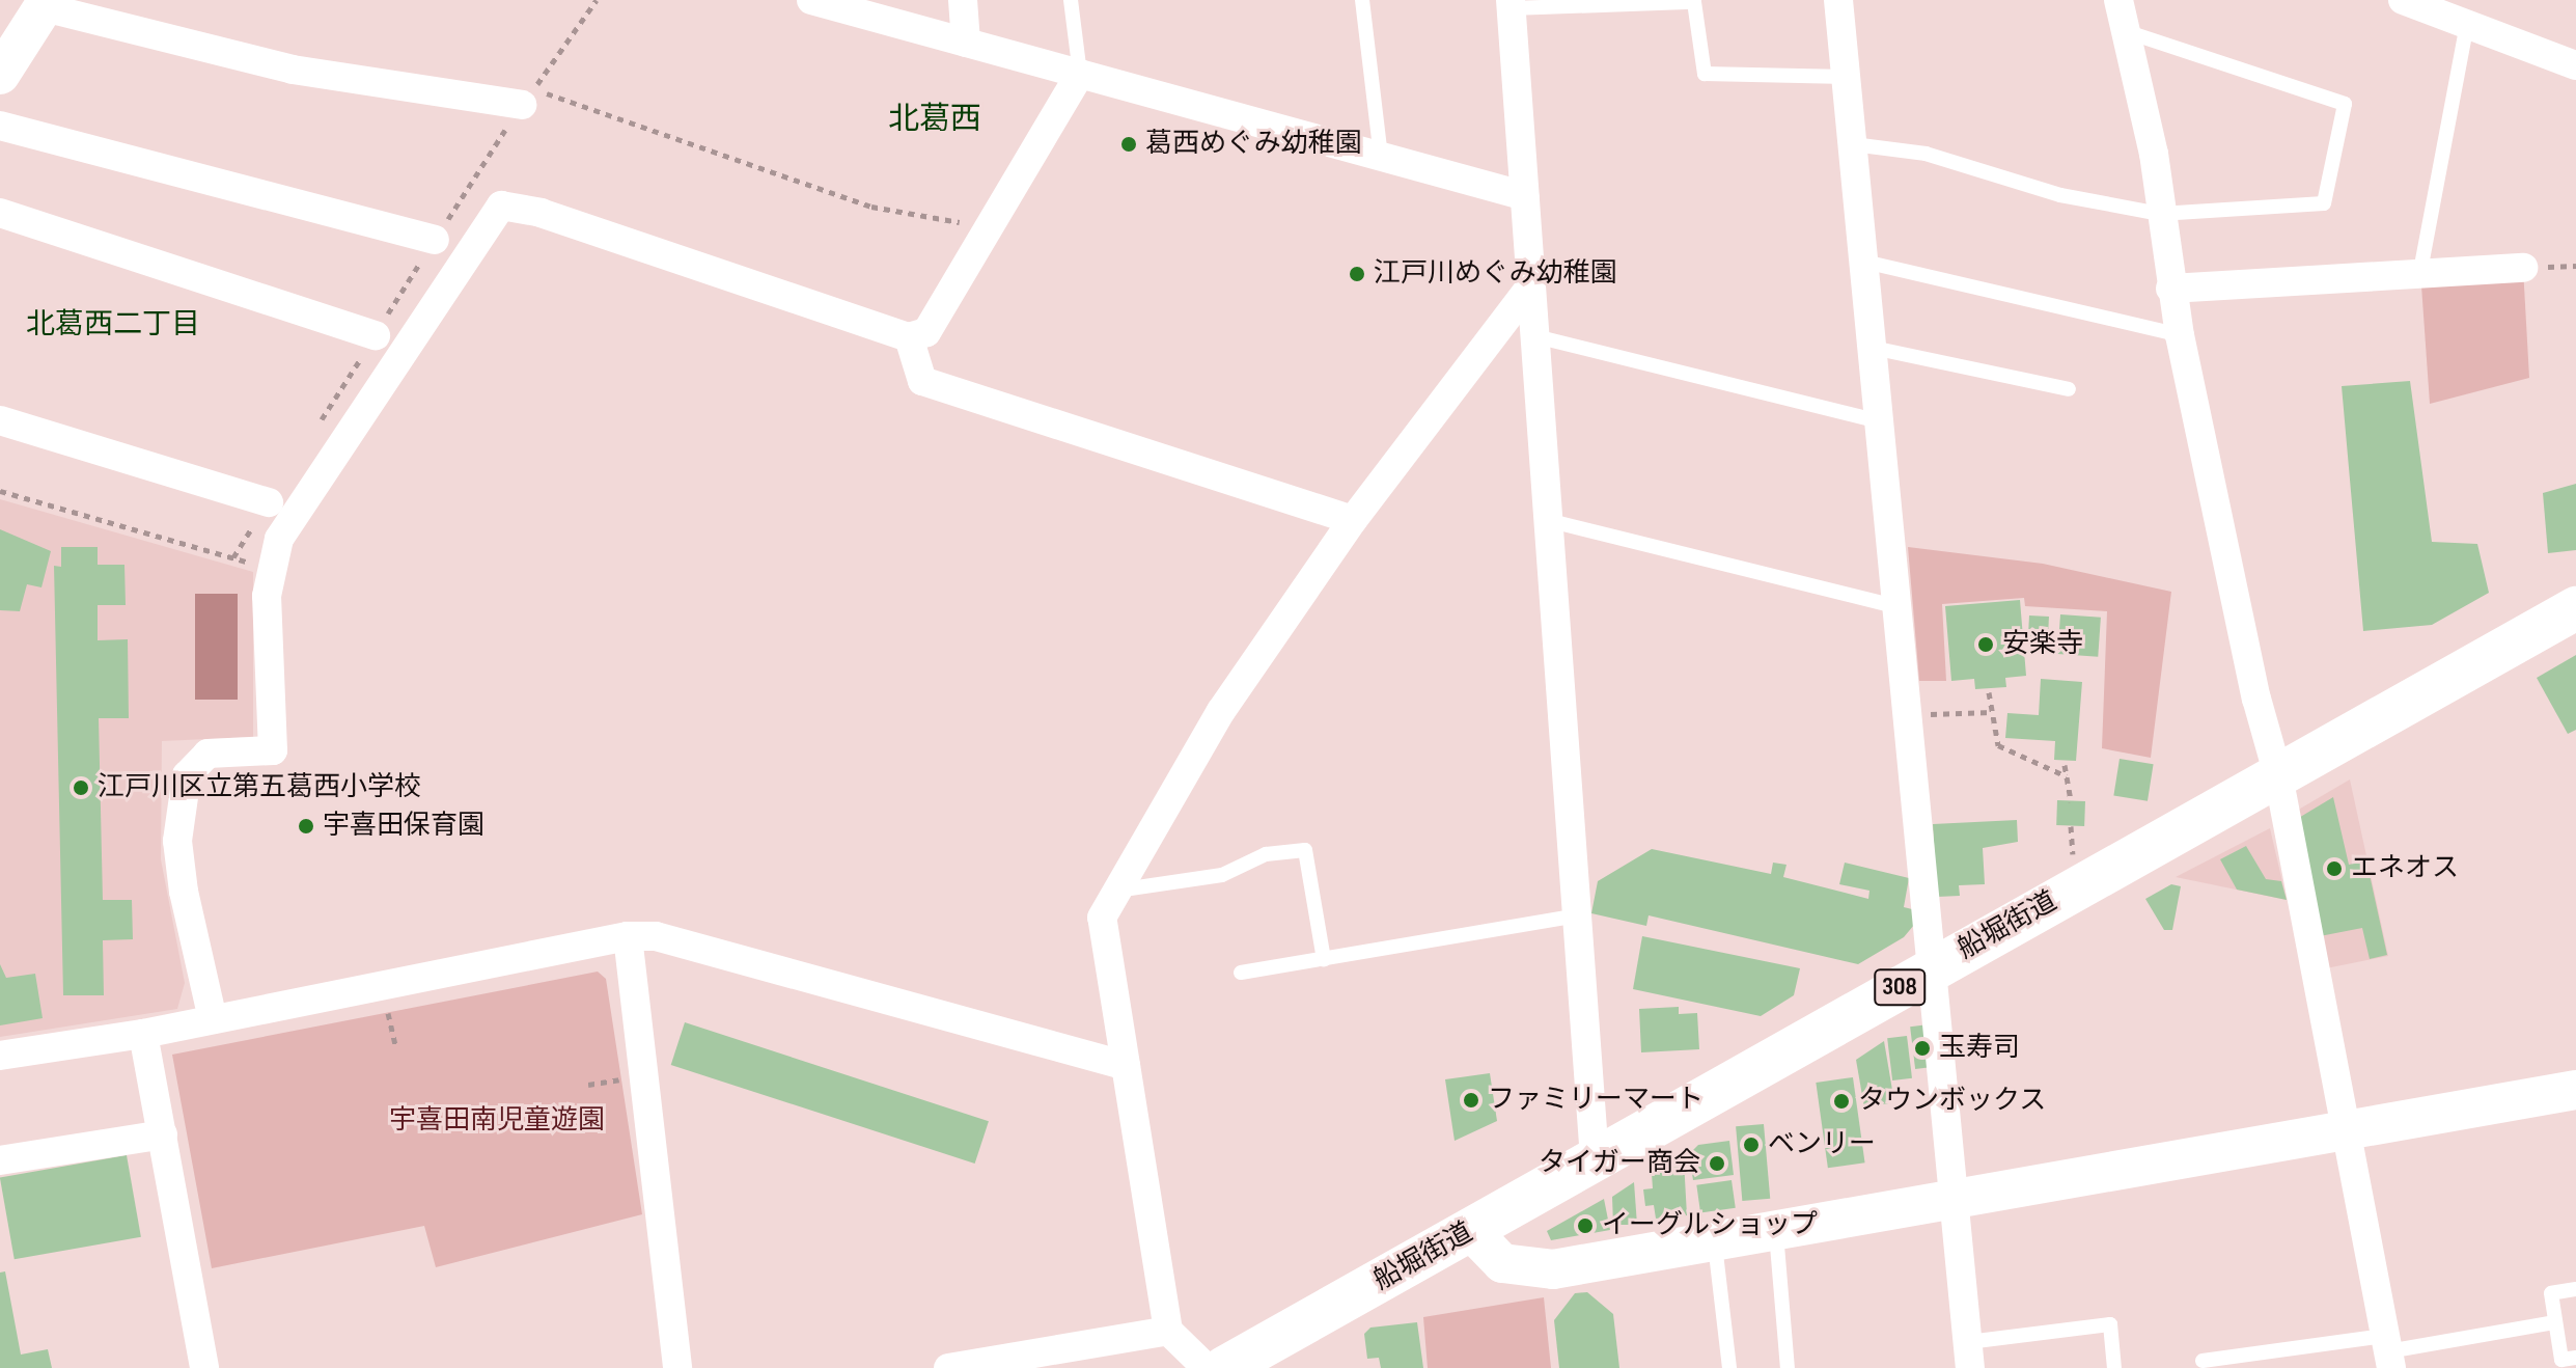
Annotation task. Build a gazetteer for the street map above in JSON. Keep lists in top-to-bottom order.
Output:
{
  "streets": {
    "main road": ["船堀街道", "308"]
  },
  "districts": ["北葛西", "北葛西二丁目"],
  "parks": ["宇喜田南児童遊園"],
  "places": [
    "葛西めぐみ幼稚園",
    "江戸川めぐみ幼稚園",
    "安楽寺",
    "江戸川区立第五葛西小学校",
    "宇喜田保育園",
    "エネオス",
    "玉寿司",
    "ファミリーマート",
    "タウンボックス",
    "ベンリー",
    "タイガー商会",
    "イーグルショップ"
  ]
}
